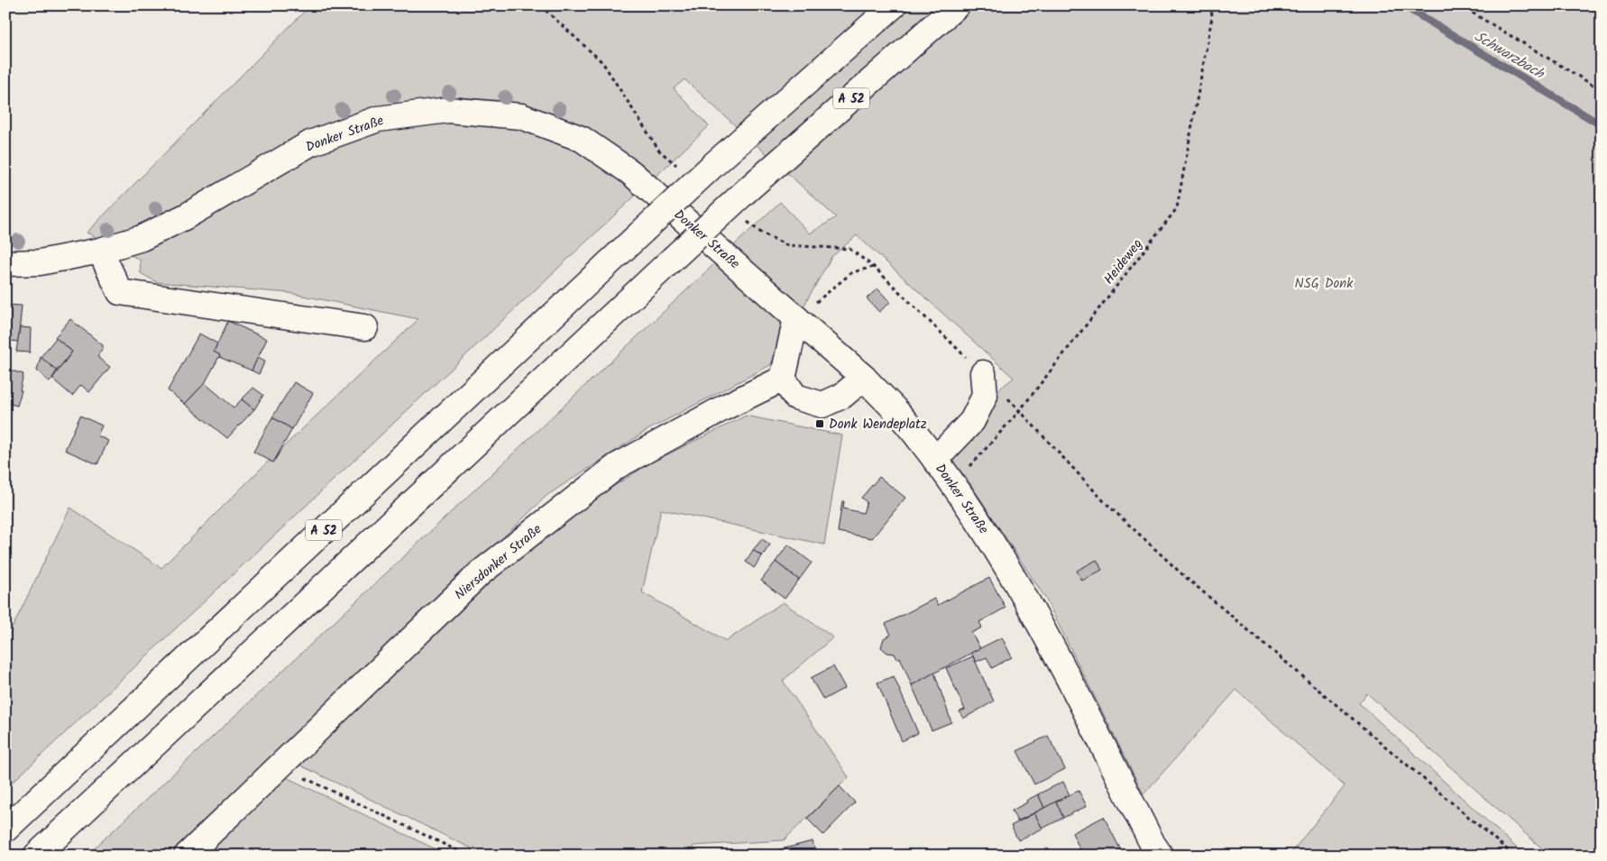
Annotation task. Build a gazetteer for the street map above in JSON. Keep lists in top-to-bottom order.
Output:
{
  "streets": {
    "main road": ["A 52", "Donker Straße", "Niersdonker Straße"],
    "path": ["Heideweg"]
  },
  "crossings": [
    ["Donker Straße", "Heideweg"]
  ],
  "water": ["Schwarzbach"],
  "parks": ["NSG Donk"],
  "places": {
    "transit": ["Donk Wendeplatz"]
  }
}
